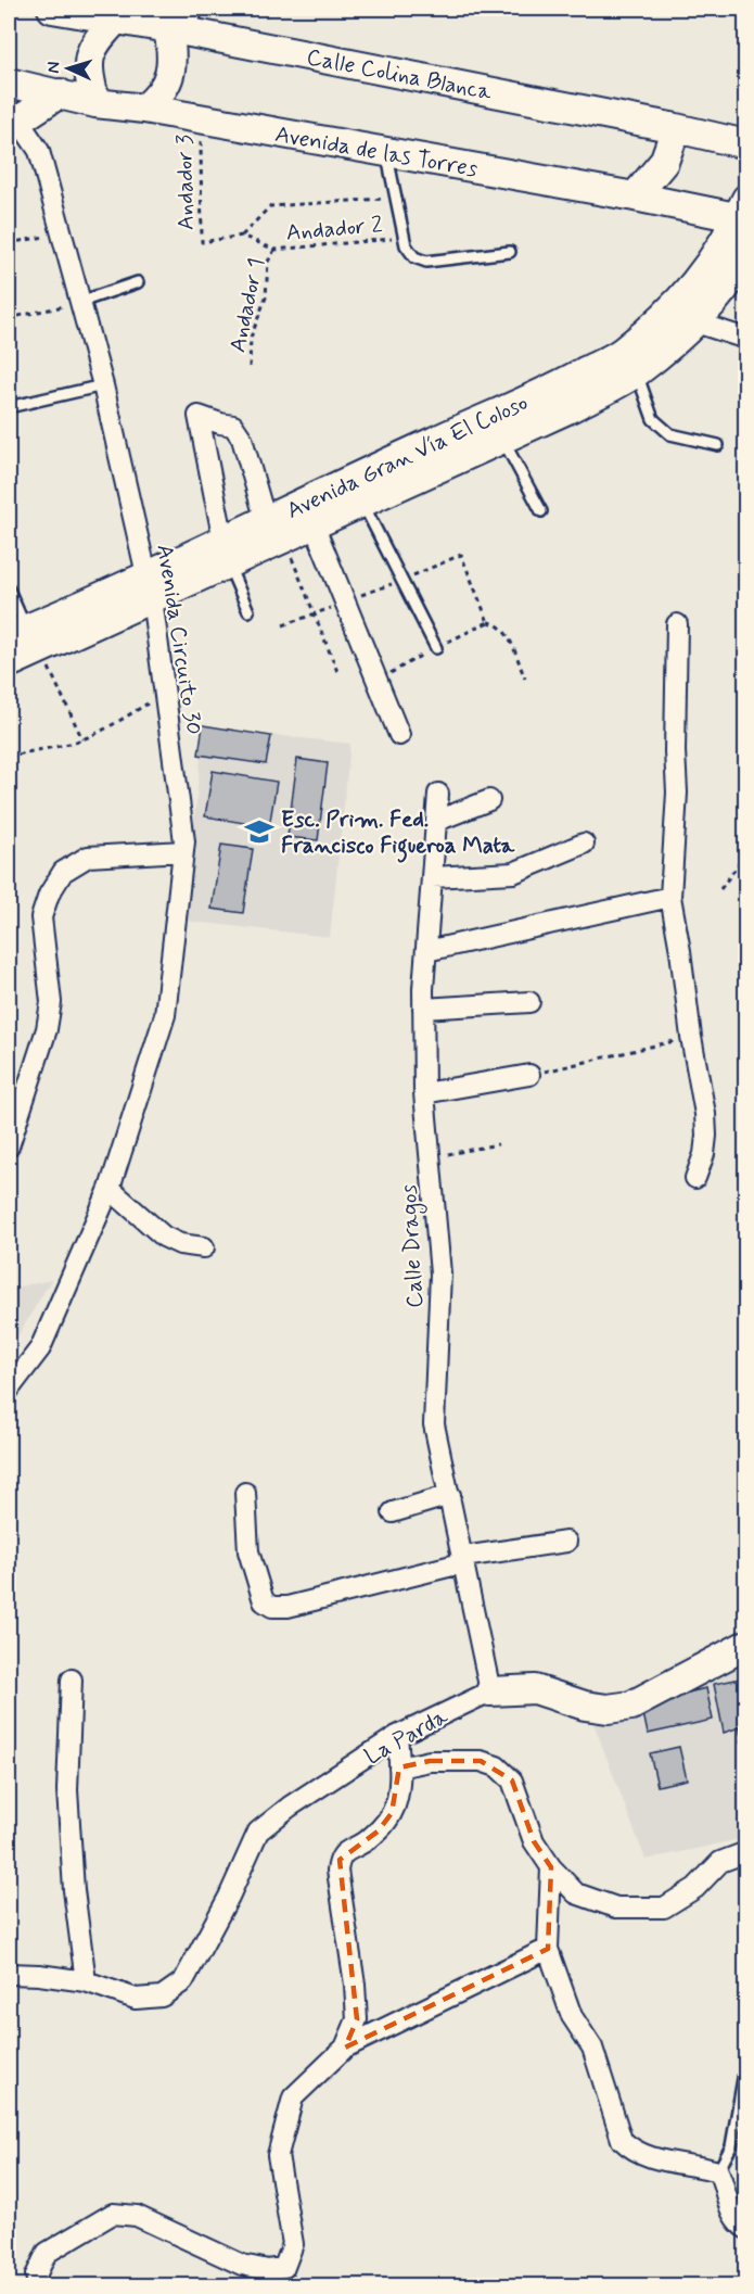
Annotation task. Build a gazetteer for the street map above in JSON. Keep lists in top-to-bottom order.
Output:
{
  "streets": {
    "main road": [
      "Calle Colina Blanca",
      "Avenida de las Torres",
      "Avenida Gran Vía El Coloso",
      "La Parda"
    ],
    "street": ["Avenida Circuito 30", "Calle Dragos"],
    "path": ["Andador 3", "Andador 2", "Andador 1"]
  },
  "crossings": [
    ["Calle Colina Blanca", "Avenida de las Torres"],
    ["Avenida de las Torres", "Andador 3"],
    ["Avenida de las Torres", "Avenida Gran Vía El Coloso"],
    ["Andador 3", "Andador 2"],
    ["Andador 2", "Andador 1"],
    ["Avenida Gran Vía El Coloso", "Avenida Circuito 30"],
    ["Calle Dragos", "La Parda"]
  ],
  "places": {
    "school or university": ["Esc. Prim. Fed. Francisco Figueroa Mata"]
  },
  "north": "left"
}
